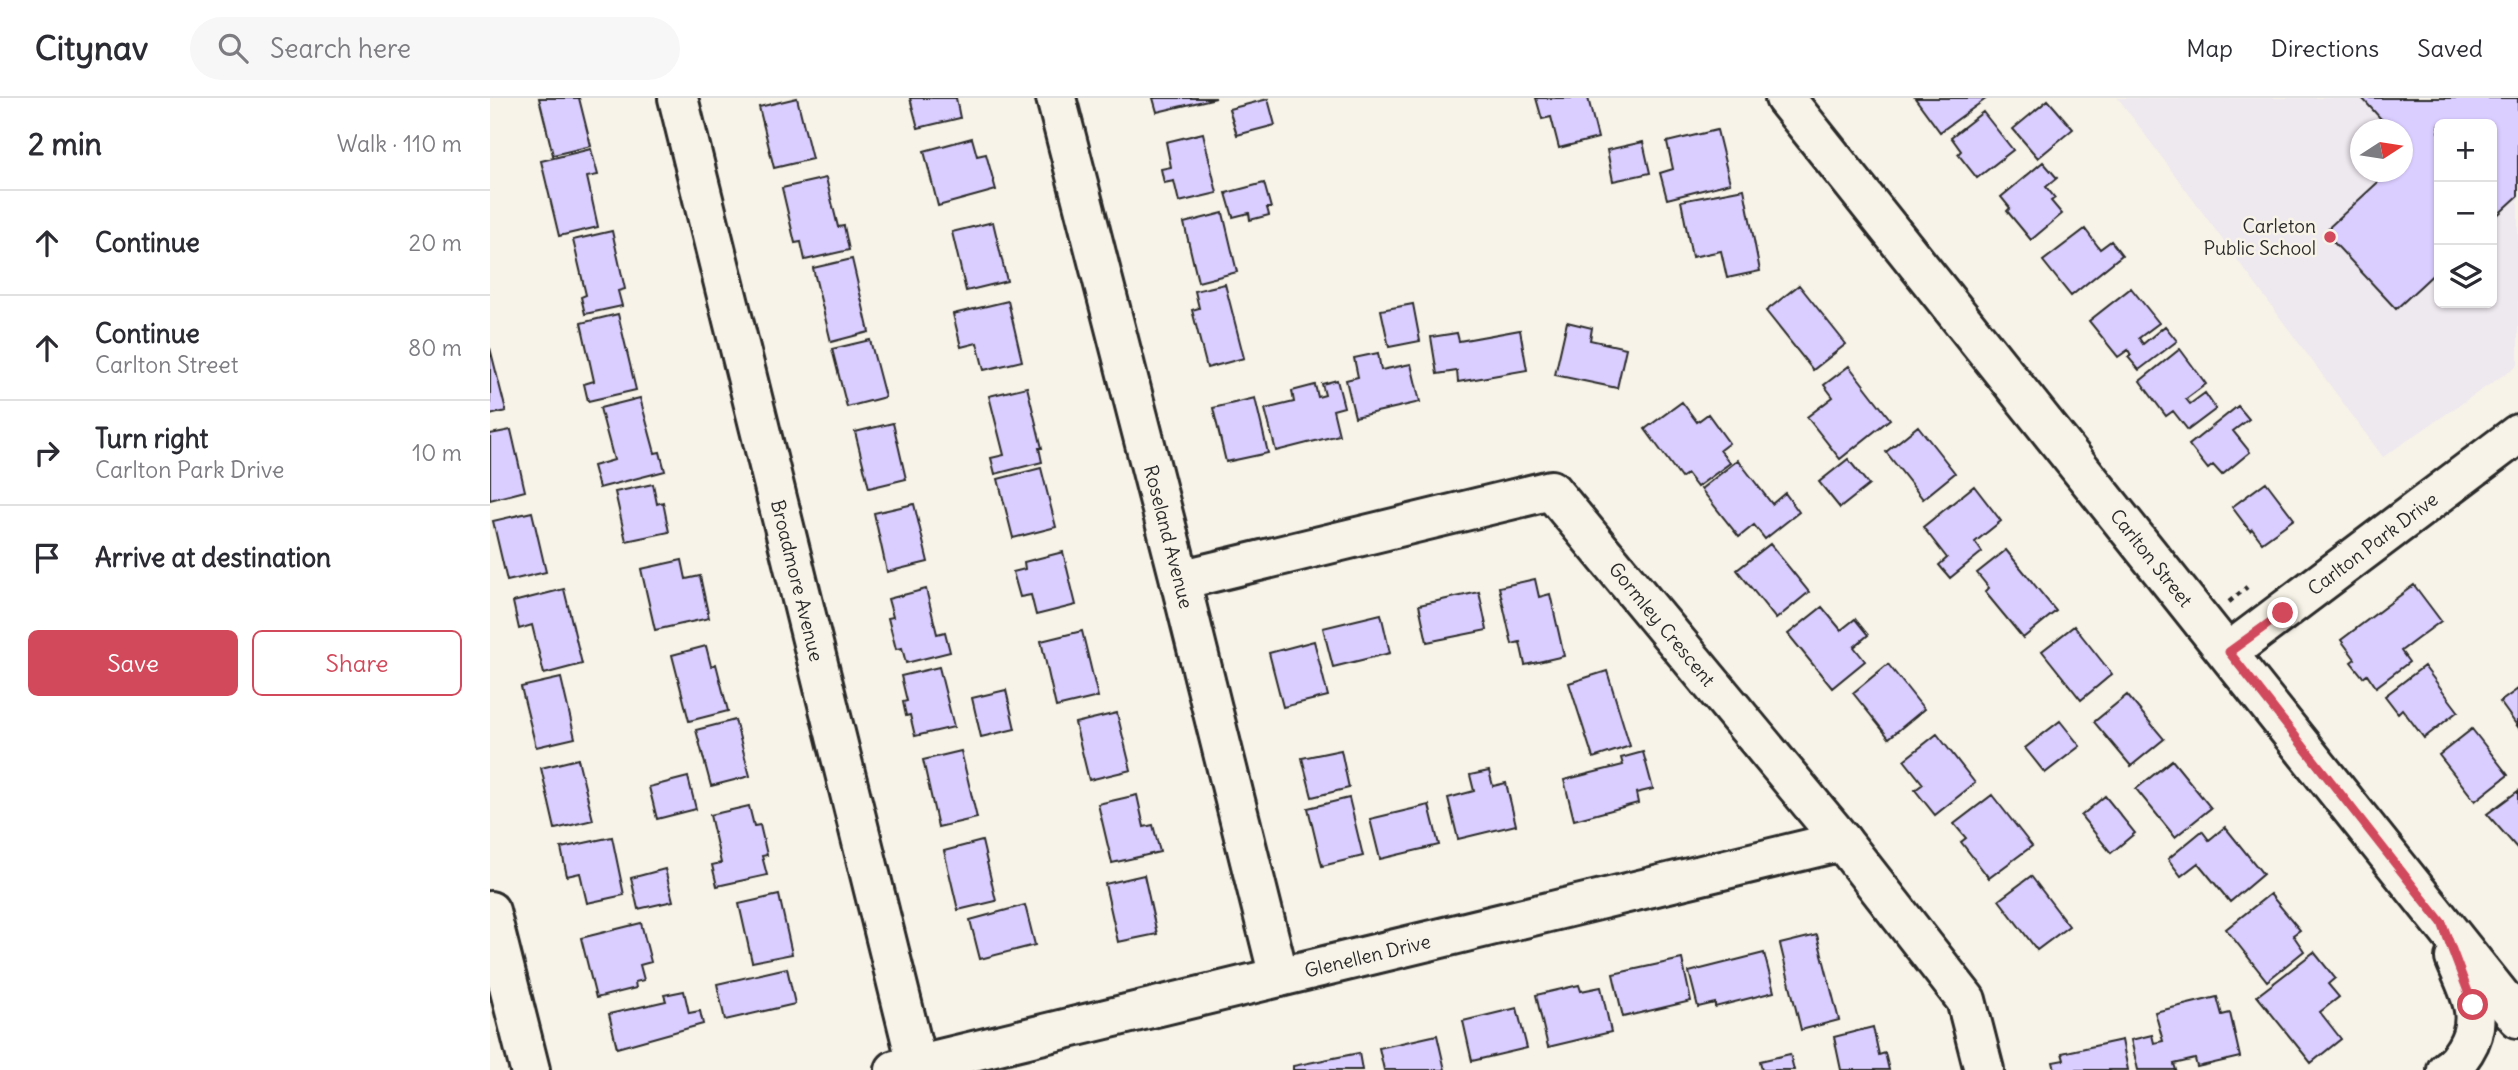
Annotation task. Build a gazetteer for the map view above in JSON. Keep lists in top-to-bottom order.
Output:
{
  "streets": {
    "street": [
      "Roseland Avenue",
      "Carlton Park Drive",
      "Carlton Street",
      "Broadmore Avenue",
      "Gormley Crescent",
      "Glenellen Drive"
    ]
  },
  "crossings": [
    ["Roseland Avenue", "Gormley Crescent"],
    ["Roseland Avenue", "Glenellen Drive"],
    ["Carlton Park Drive", "Carlton Street"],
    ["Broadmore Avenue", "Glenellen Drive"],
    ["Gormley Crescent", "Glenellen Drive"]
  ],
  "places": ["Carleton Public School"],
  "north": "right",
  "page": {
    "header": "Citynav",
    "search": "Search here",
    "nav": ["Map", "Directions", "Saved"],
    "heading": ["2 min", "Walk · 110 m"],
    "map_buttons": ["+", "−"],
    "list": [
      ["Continue", "20 m"],
      ["Continue", "Carlton Street", "80 m"],
      ["Turn right", "Carlton Park Drive", "10 m"],
      "Arrive at destination"
    ],
    "buttons": ["Save", "Share"]
  }
}
